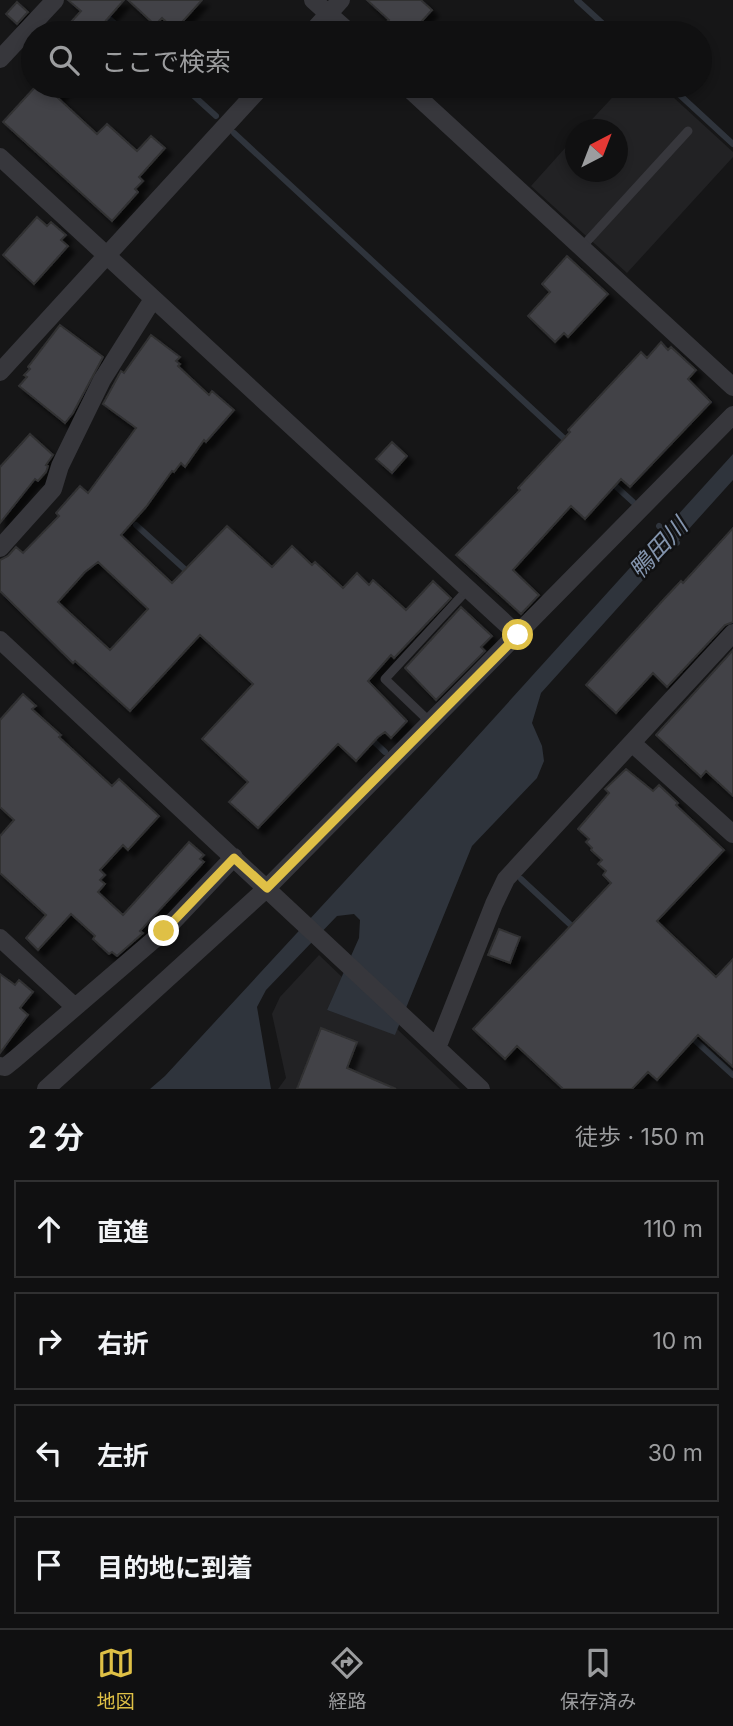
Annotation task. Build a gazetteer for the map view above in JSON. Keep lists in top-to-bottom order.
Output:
{
  "water": ["鴨田川"],
  "north": "top right",
  "page": {
    "search": "ここで検索",
    "heading": ["2 分", "徒歩 · 150 m"],
    "list": [
      ["直進", "110 m"],
      ["右折", "10 m"],
      ["左折", "30 m"],
      "目的地に到着"
    ],
    "nav": ["地図", "経路", "保存済み"]
  }
}
